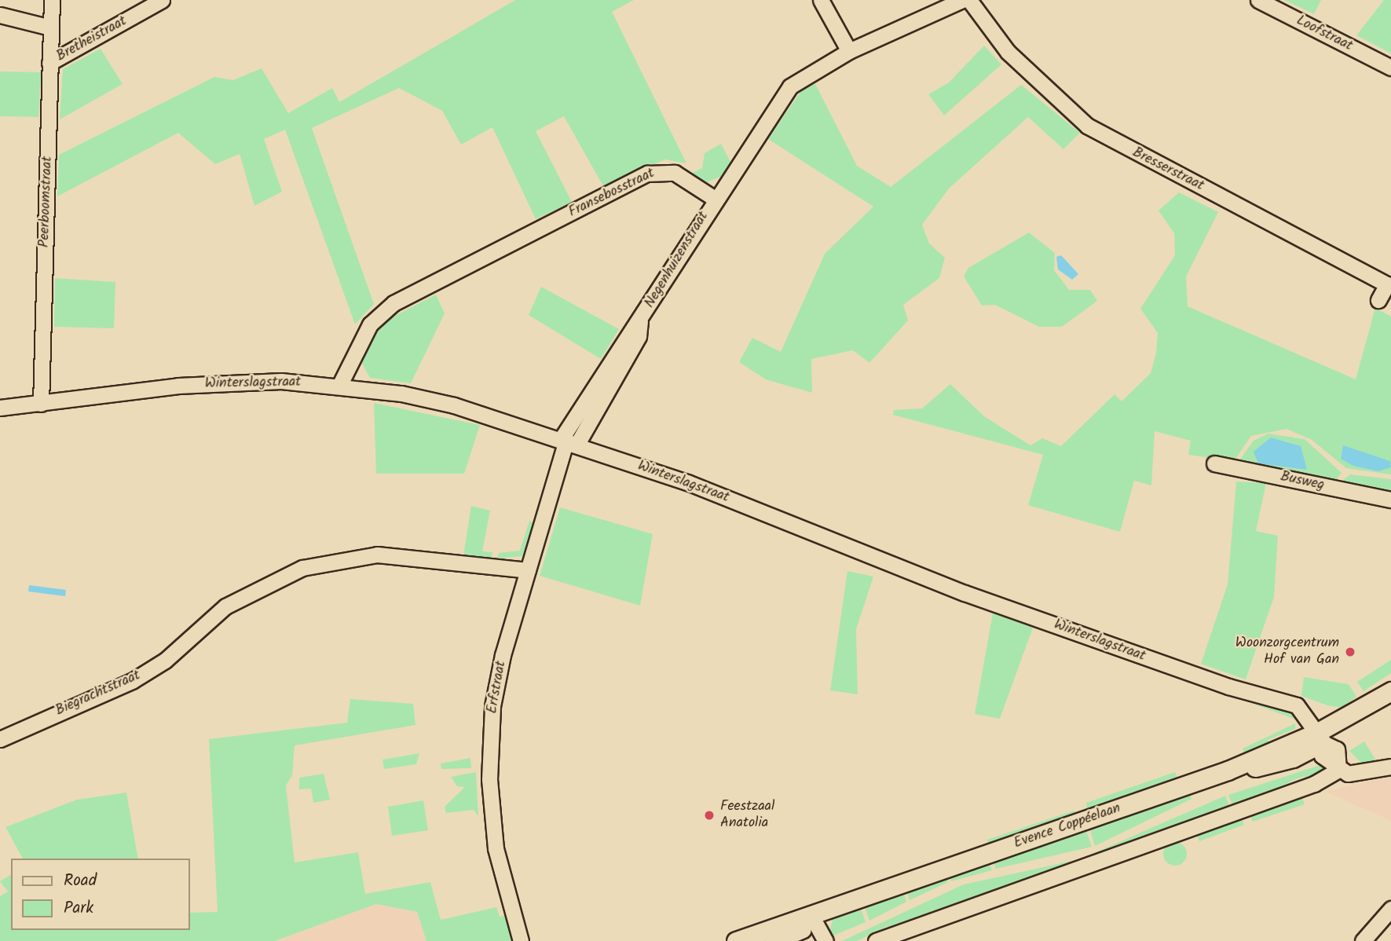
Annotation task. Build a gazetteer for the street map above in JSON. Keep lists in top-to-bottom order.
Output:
{
  "streets": {
    "street": [
      "Loofstraat",
      "Bretheistraat",
      "Bresserstraat",
      "Fransebosstraat",
      "Peerboomstraat",
      "Negenhuizenstraat",
      "Winterslagstraat",
      "Busweg",
      "Erfstraat",
      "Biegrachtstraat",
      "Evence Coppéelaan"
    ]
  },
  "crossings": [
    ["Bretheistraat", "Peerboomstraat"],
    ["Fransebosstraat", "Negenhuizenstraat"],
    ["Fransebosstraat", "Winterslagstraat"],
    ["Peerboomstraat", "Winterslagstraat"],
    ["Negenhuizenstraat", "Winterslagstraat"],
    ["Negenhuizenstraat", "Erfstraat"],
    ["Winterslagstraat", "Erfstraat"],
    ["Winterslagstraat", "Evence Coppéelaan"],
    ["Erfstraat", "Biegrachtstraat"]
  ],
  "places": ["Woonzorgcentrum Hof van Gan", "Feestzaal Anatolia"],
  "legend": ["Road", "Park"]
}
